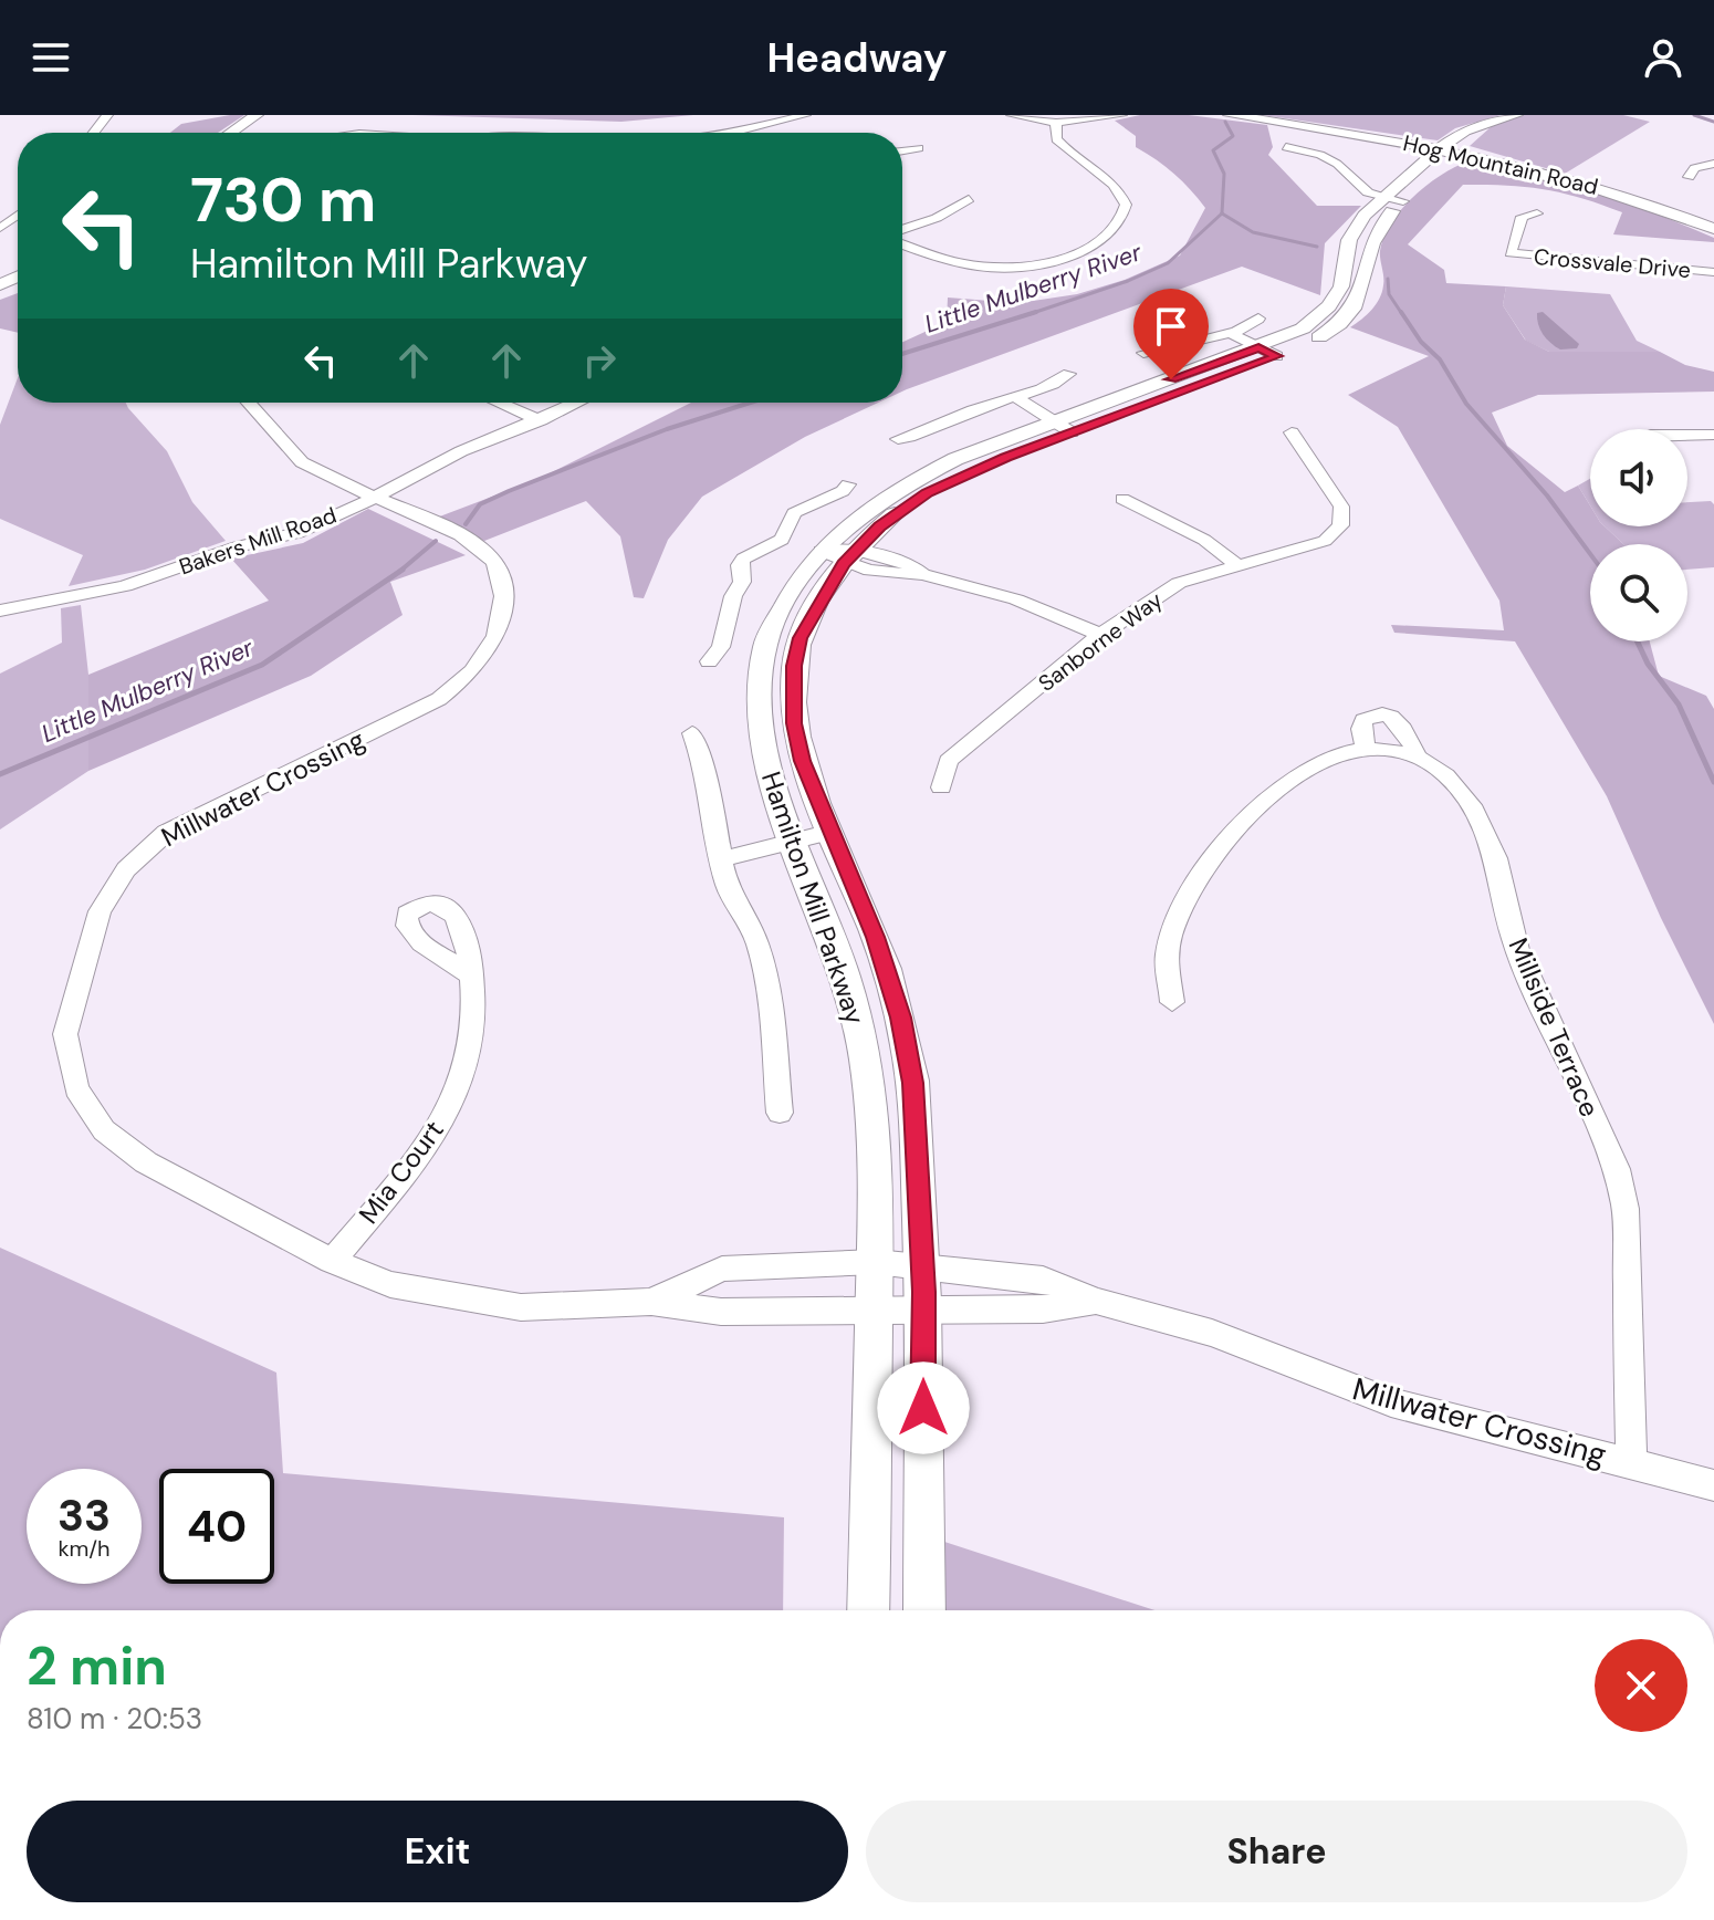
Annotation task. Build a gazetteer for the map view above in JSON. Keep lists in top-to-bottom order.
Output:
{
  "streets": {
    "street": [
      "Hog Mountain Road",
      "Crossvale Drive",
      "Bakers Mill Road",
      "Sanborne Way",
      "Millwater Crossing",
      "Hamilton Mill Parkway",
      "Millside Terrace",
      "Mia Court"
    ]
  },
  "crossings": [
    ["Hog Mountain Road", "Hamilton Mill Parkway"],
    ["Bakers Mill Road", "Millwater Crossing"],
    ["Millwater Crossing", "Hamilton Mill Parkway"],
    ["Millwater Crossing", "Millside Terrace"],
    ["Millwater Crossing", "Mia Court"]
  ],
  "water": ["Little Mulberry River"],
  "page": {
    "header": "Headway",
    "turn": ["730 m", "Hamilton Mill Parkway"],
    "speed": "33 km/h",
    "limit": "40",
    "heading": ["2 min", "810 m · 20:53"],
    "buttons": ["Exit", "Share"]
  }
}
